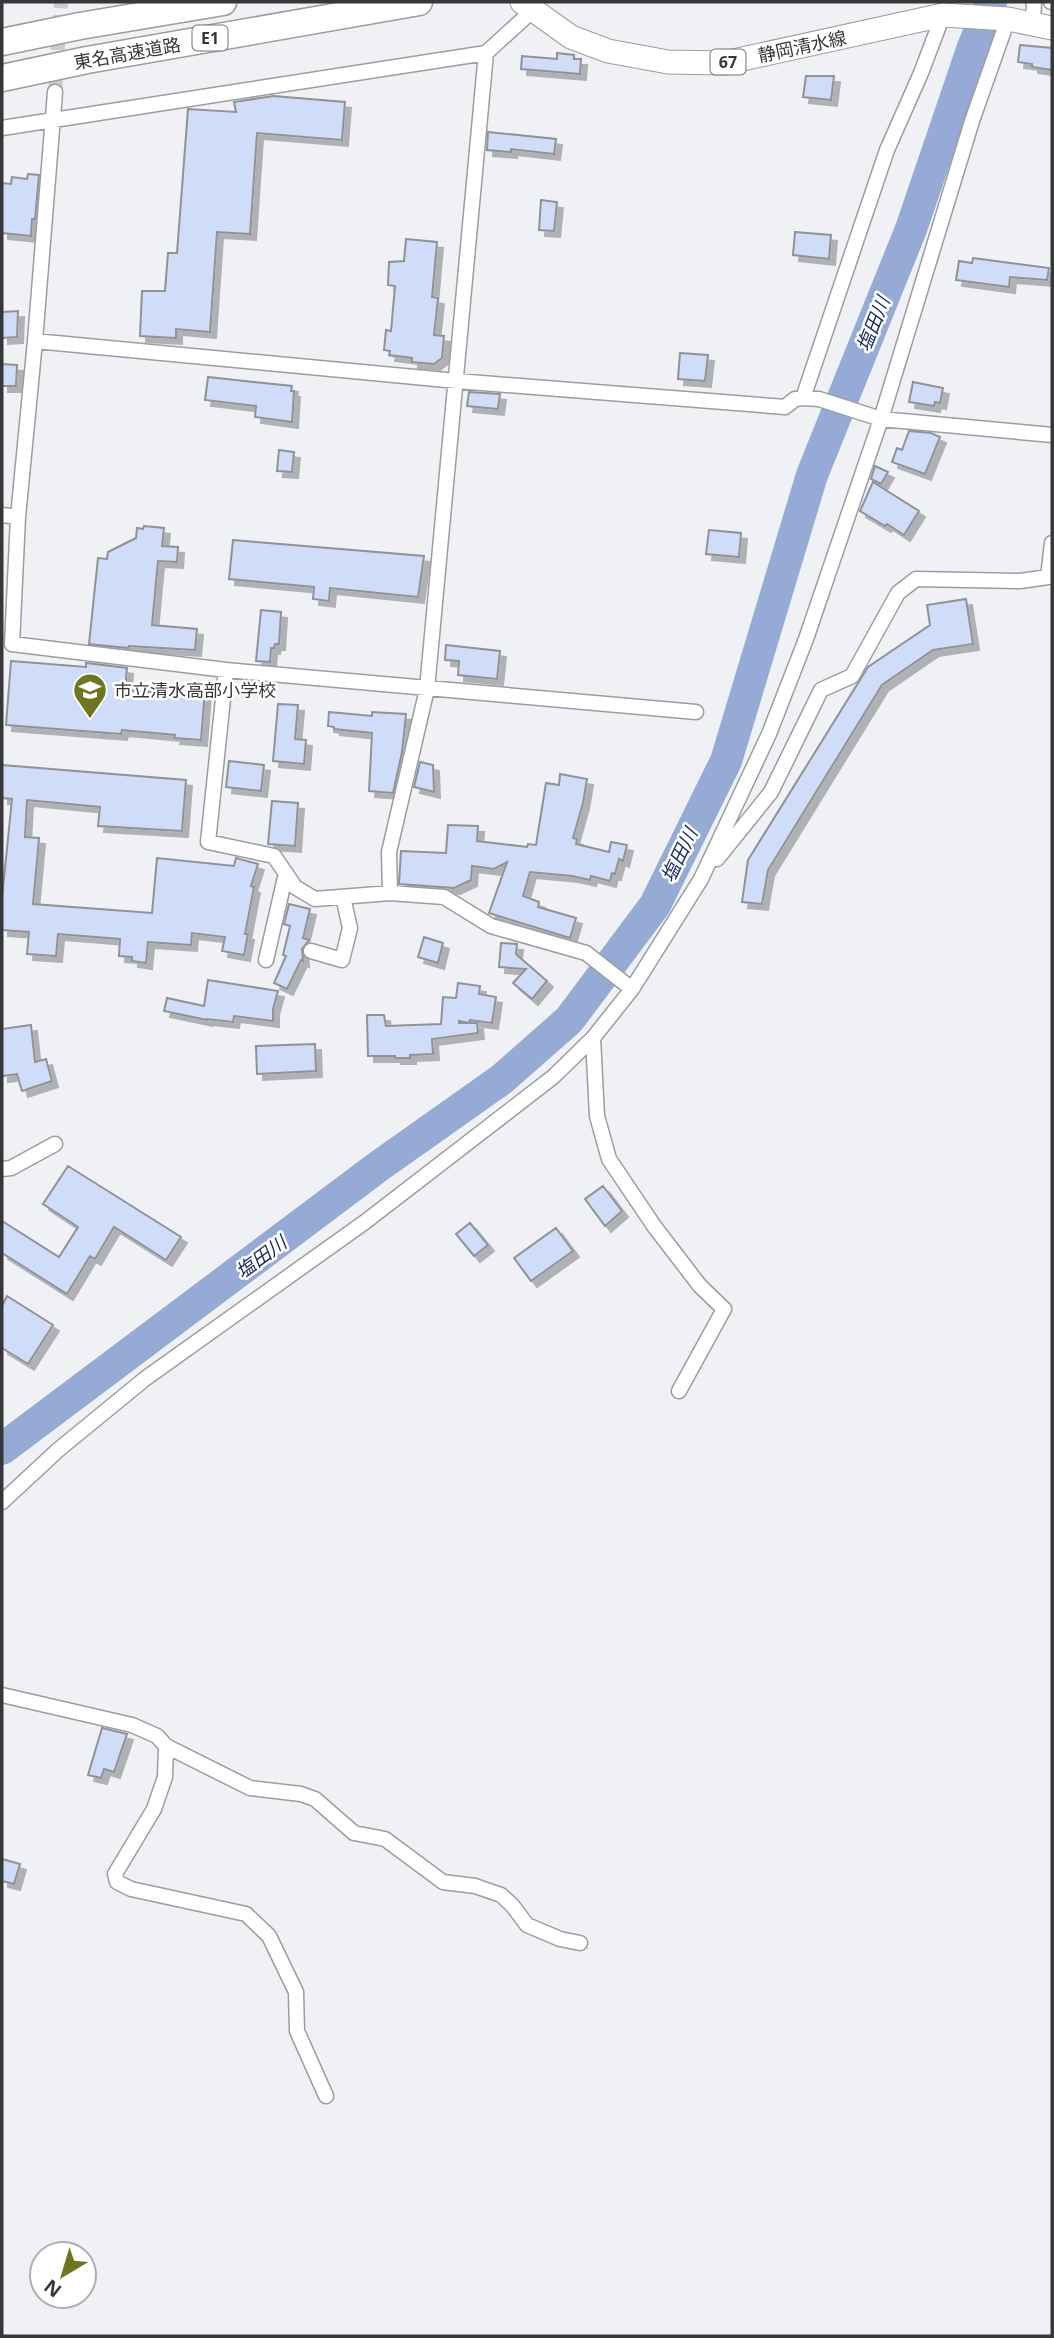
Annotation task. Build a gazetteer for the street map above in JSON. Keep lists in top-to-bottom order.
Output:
{
  "streets": {
    "highway": ["E1", "東名高速道路"],
    "main road": ["静岡清水線", "67"]
  },
  "water": ["塩田川"],
  "places": {
    "school or university": ["市立清水高部小学校"]
  },
  "north": "bottom left"
}
